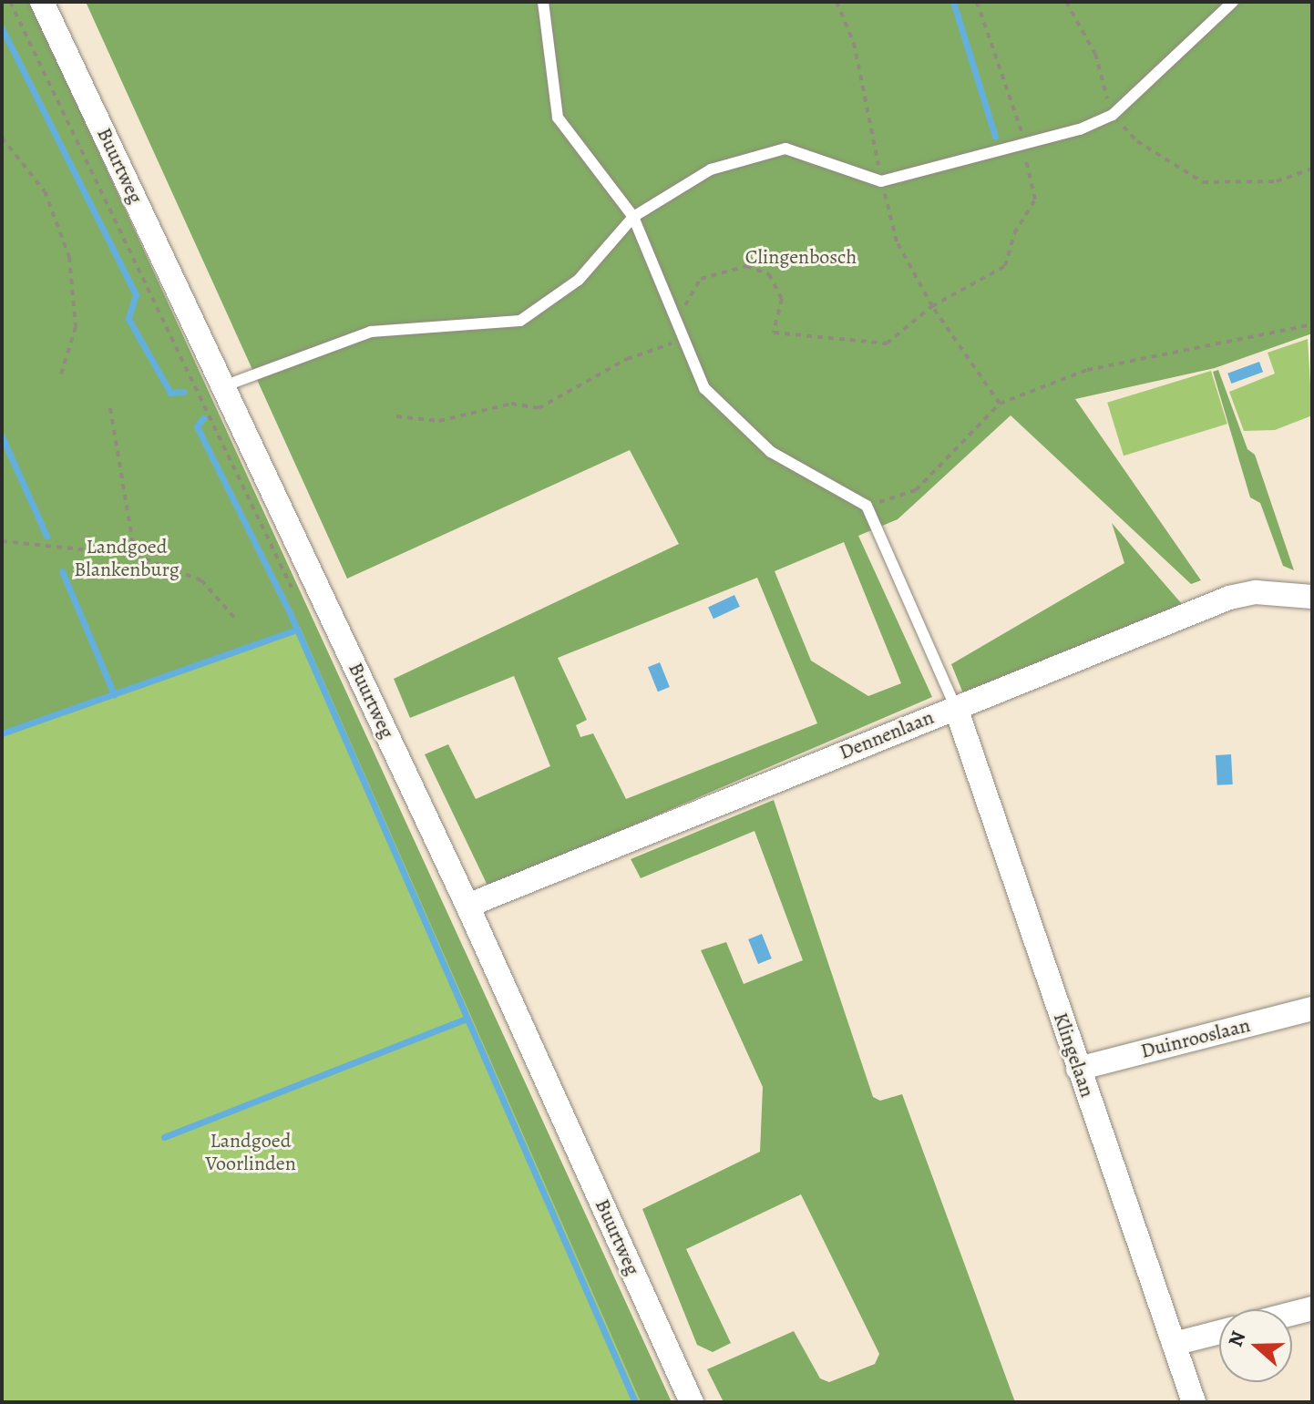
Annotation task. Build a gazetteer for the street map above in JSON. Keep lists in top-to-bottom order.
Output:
{
  "streets": {
    "street": [
      "Buurtweg",
      "Dennenlaan",
      "Duinrooslaan",
      "Klingelaan"
    ]
  },
  "crossings": [
    ["Buurtweg", "Dennenlaan"],
    ["Dennenlaan", "Klingelaan"],
    ["Duinrooslaan", "Klingelaan"]
  ],
  "parks": ["Clingenbosch", "Landgoed Blankenburg", "Landgoed Voorlinden"],
  "north": "left"
}
